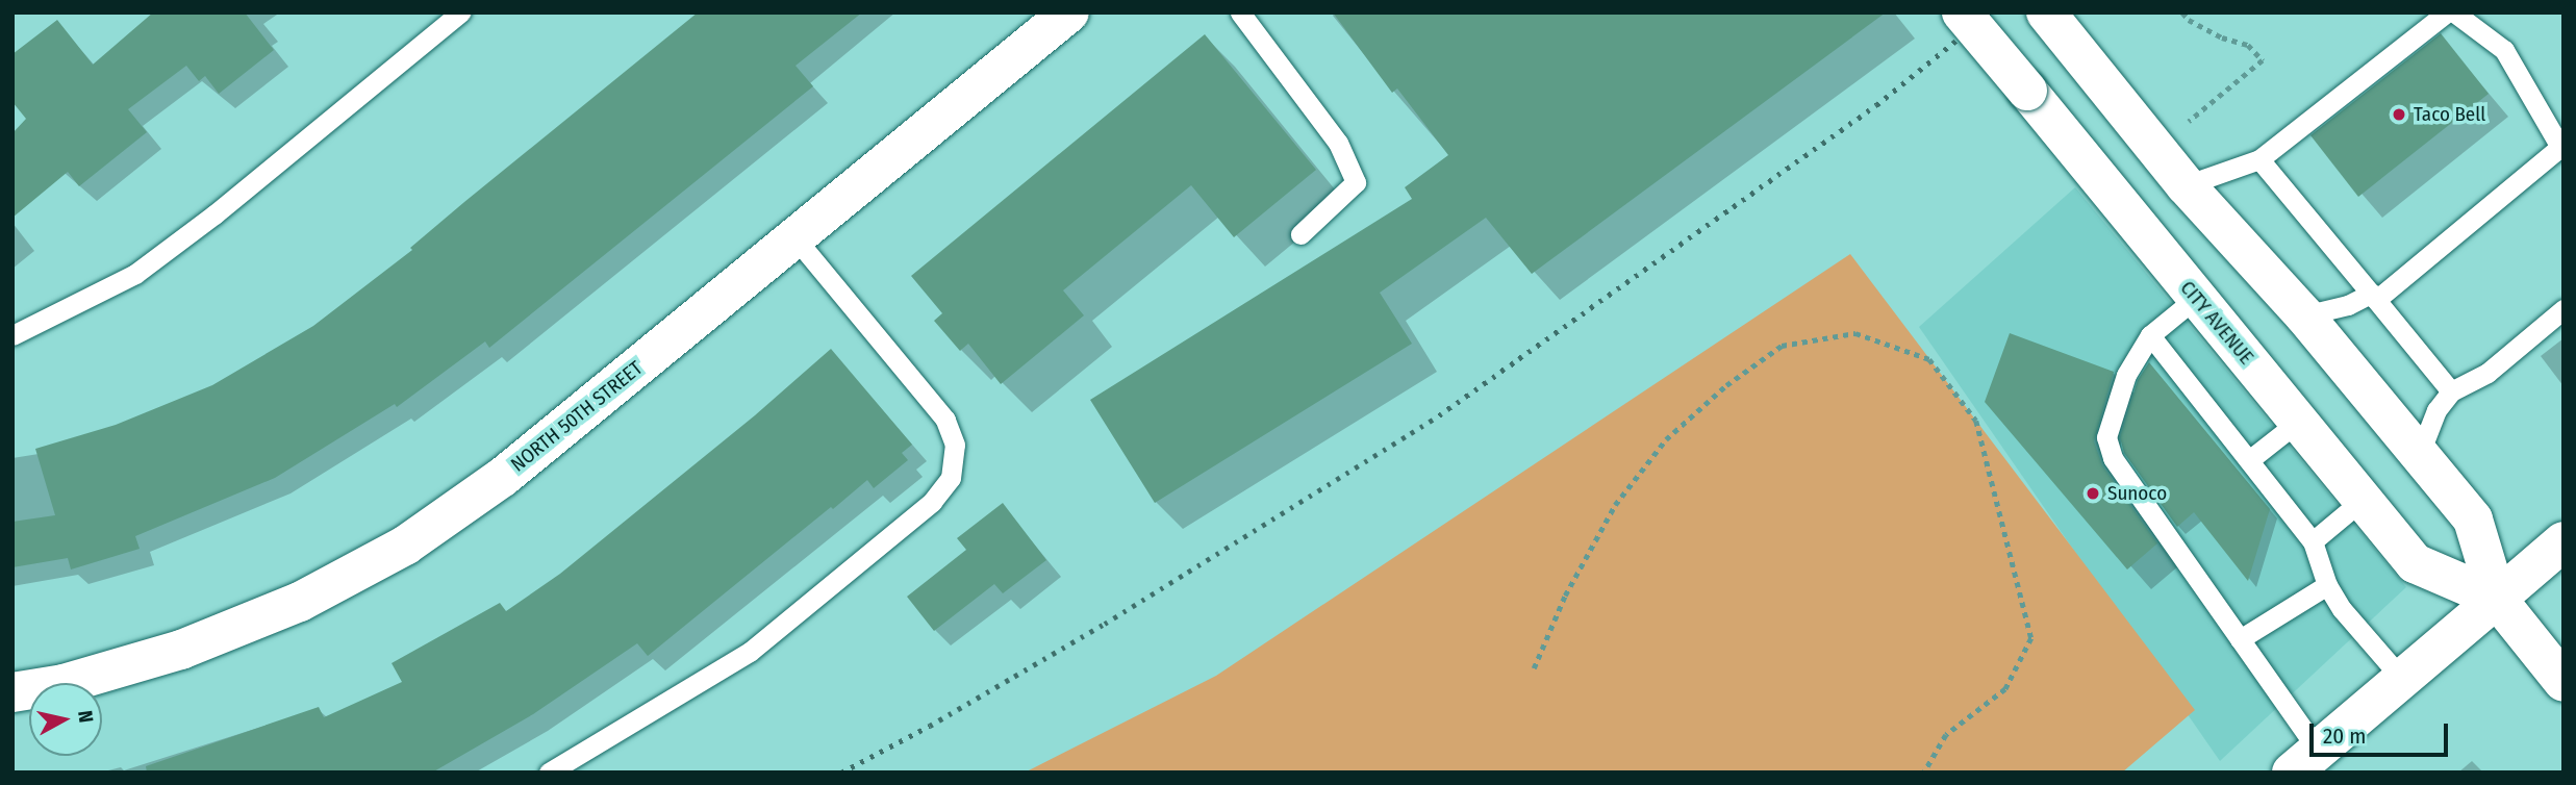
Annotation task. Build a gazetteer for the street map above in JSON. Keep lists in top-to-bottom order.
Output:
{
  "streets": {
    "main road": ["CITY AVENUE", "NORTH 50TH STREET"]
  },
  "places": ["Taco Bell", "Sunoco"],
  "scale_bar": "20 m",
  "north": "right"
}
